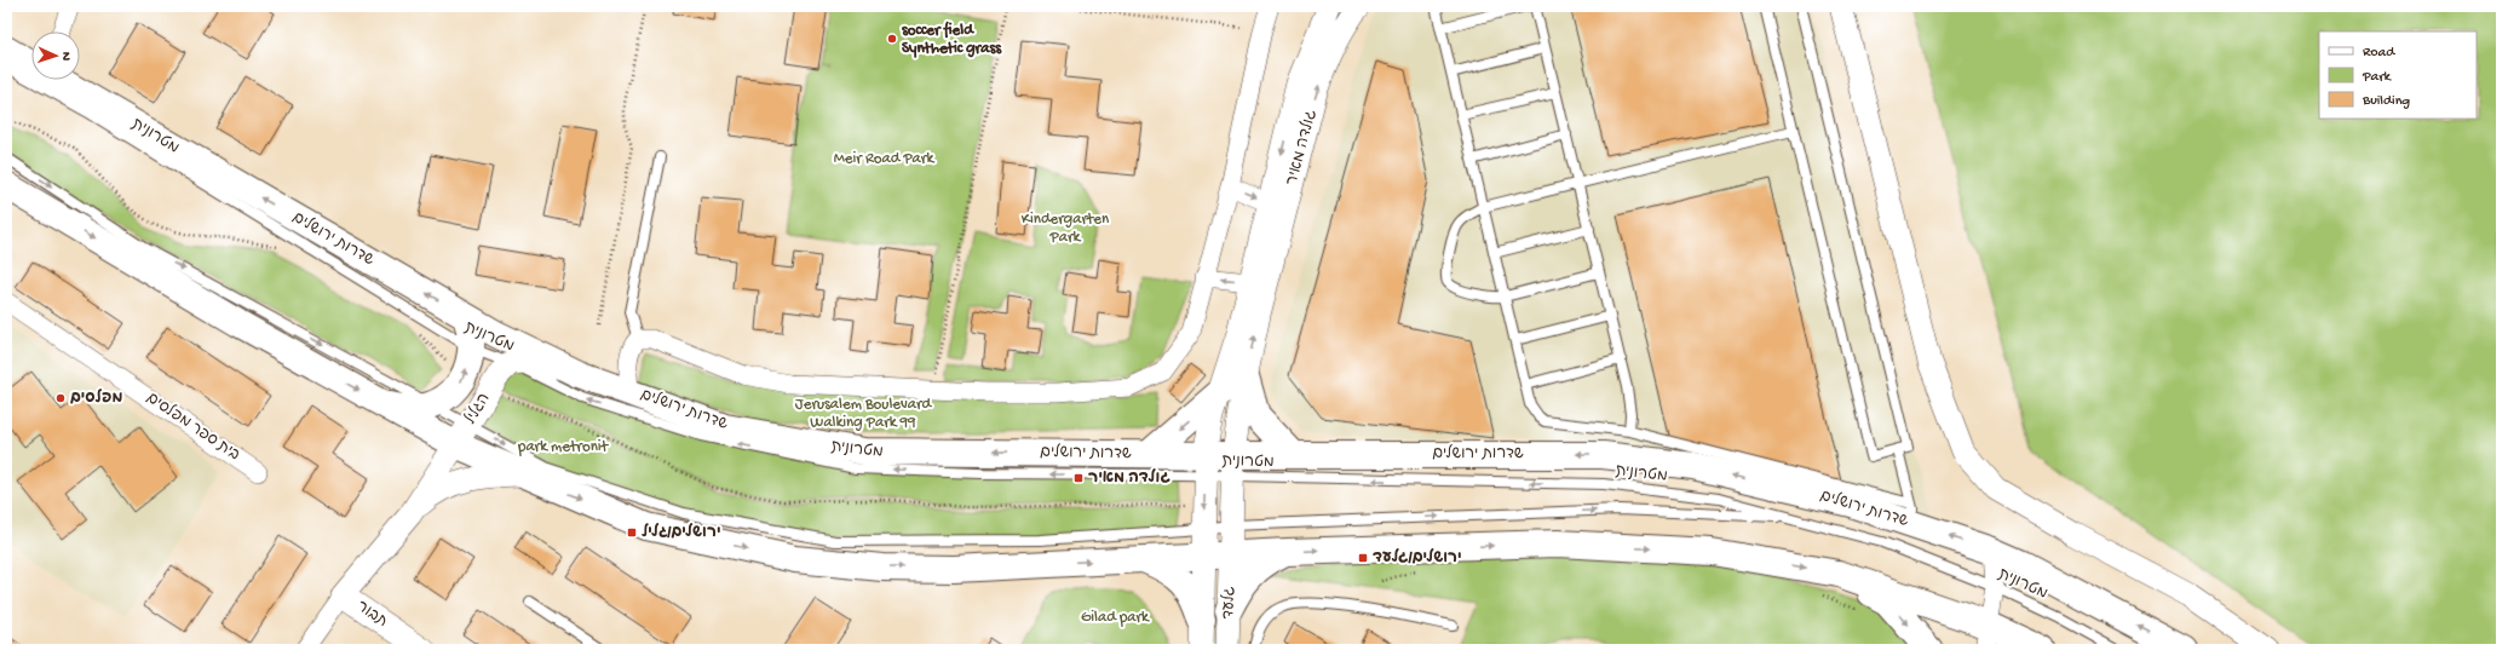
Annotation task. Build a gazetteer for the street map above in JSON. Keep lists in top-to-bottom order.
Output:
{
  "streets": {
    "main road": ["שדרות ירושלים"],
    "street": [
      "גולדה מאיר",
      "הגליל",
      "בית ספר מפלסים",
      "גלעד",
      "תבור"
    ],
    "lane": ["מטרונית"]
  },
  "crossings": [
    ["מטרונית", "גולדה מאיר"],
    ["מטרונית", "שדרות ירושלים"],
    ["מטרונית", "הגליל"],
    ["גולדה מאיר", "שדרות ירושלים"],
    ["גולדה מאיר", "גלעד"],
    ["הגליל", "תבור"]
  ],
  "parks": [
    "Meir Road Park",
    "Kindergarten Park",
    "Jerusalem Boulevard Walking Park 99",
    "park metronit",
    "Gilad park"
  ],
  "places": {
    "other": ["soccer field Synthetic grass", "מפלסים"],
    "transit": ["גולדה מאיר", "ירושלים/גליל", "ירושלים/גלעד"]
  },
  "legend": ["Road", "Park", "Building"],
  "north": "right"
}
